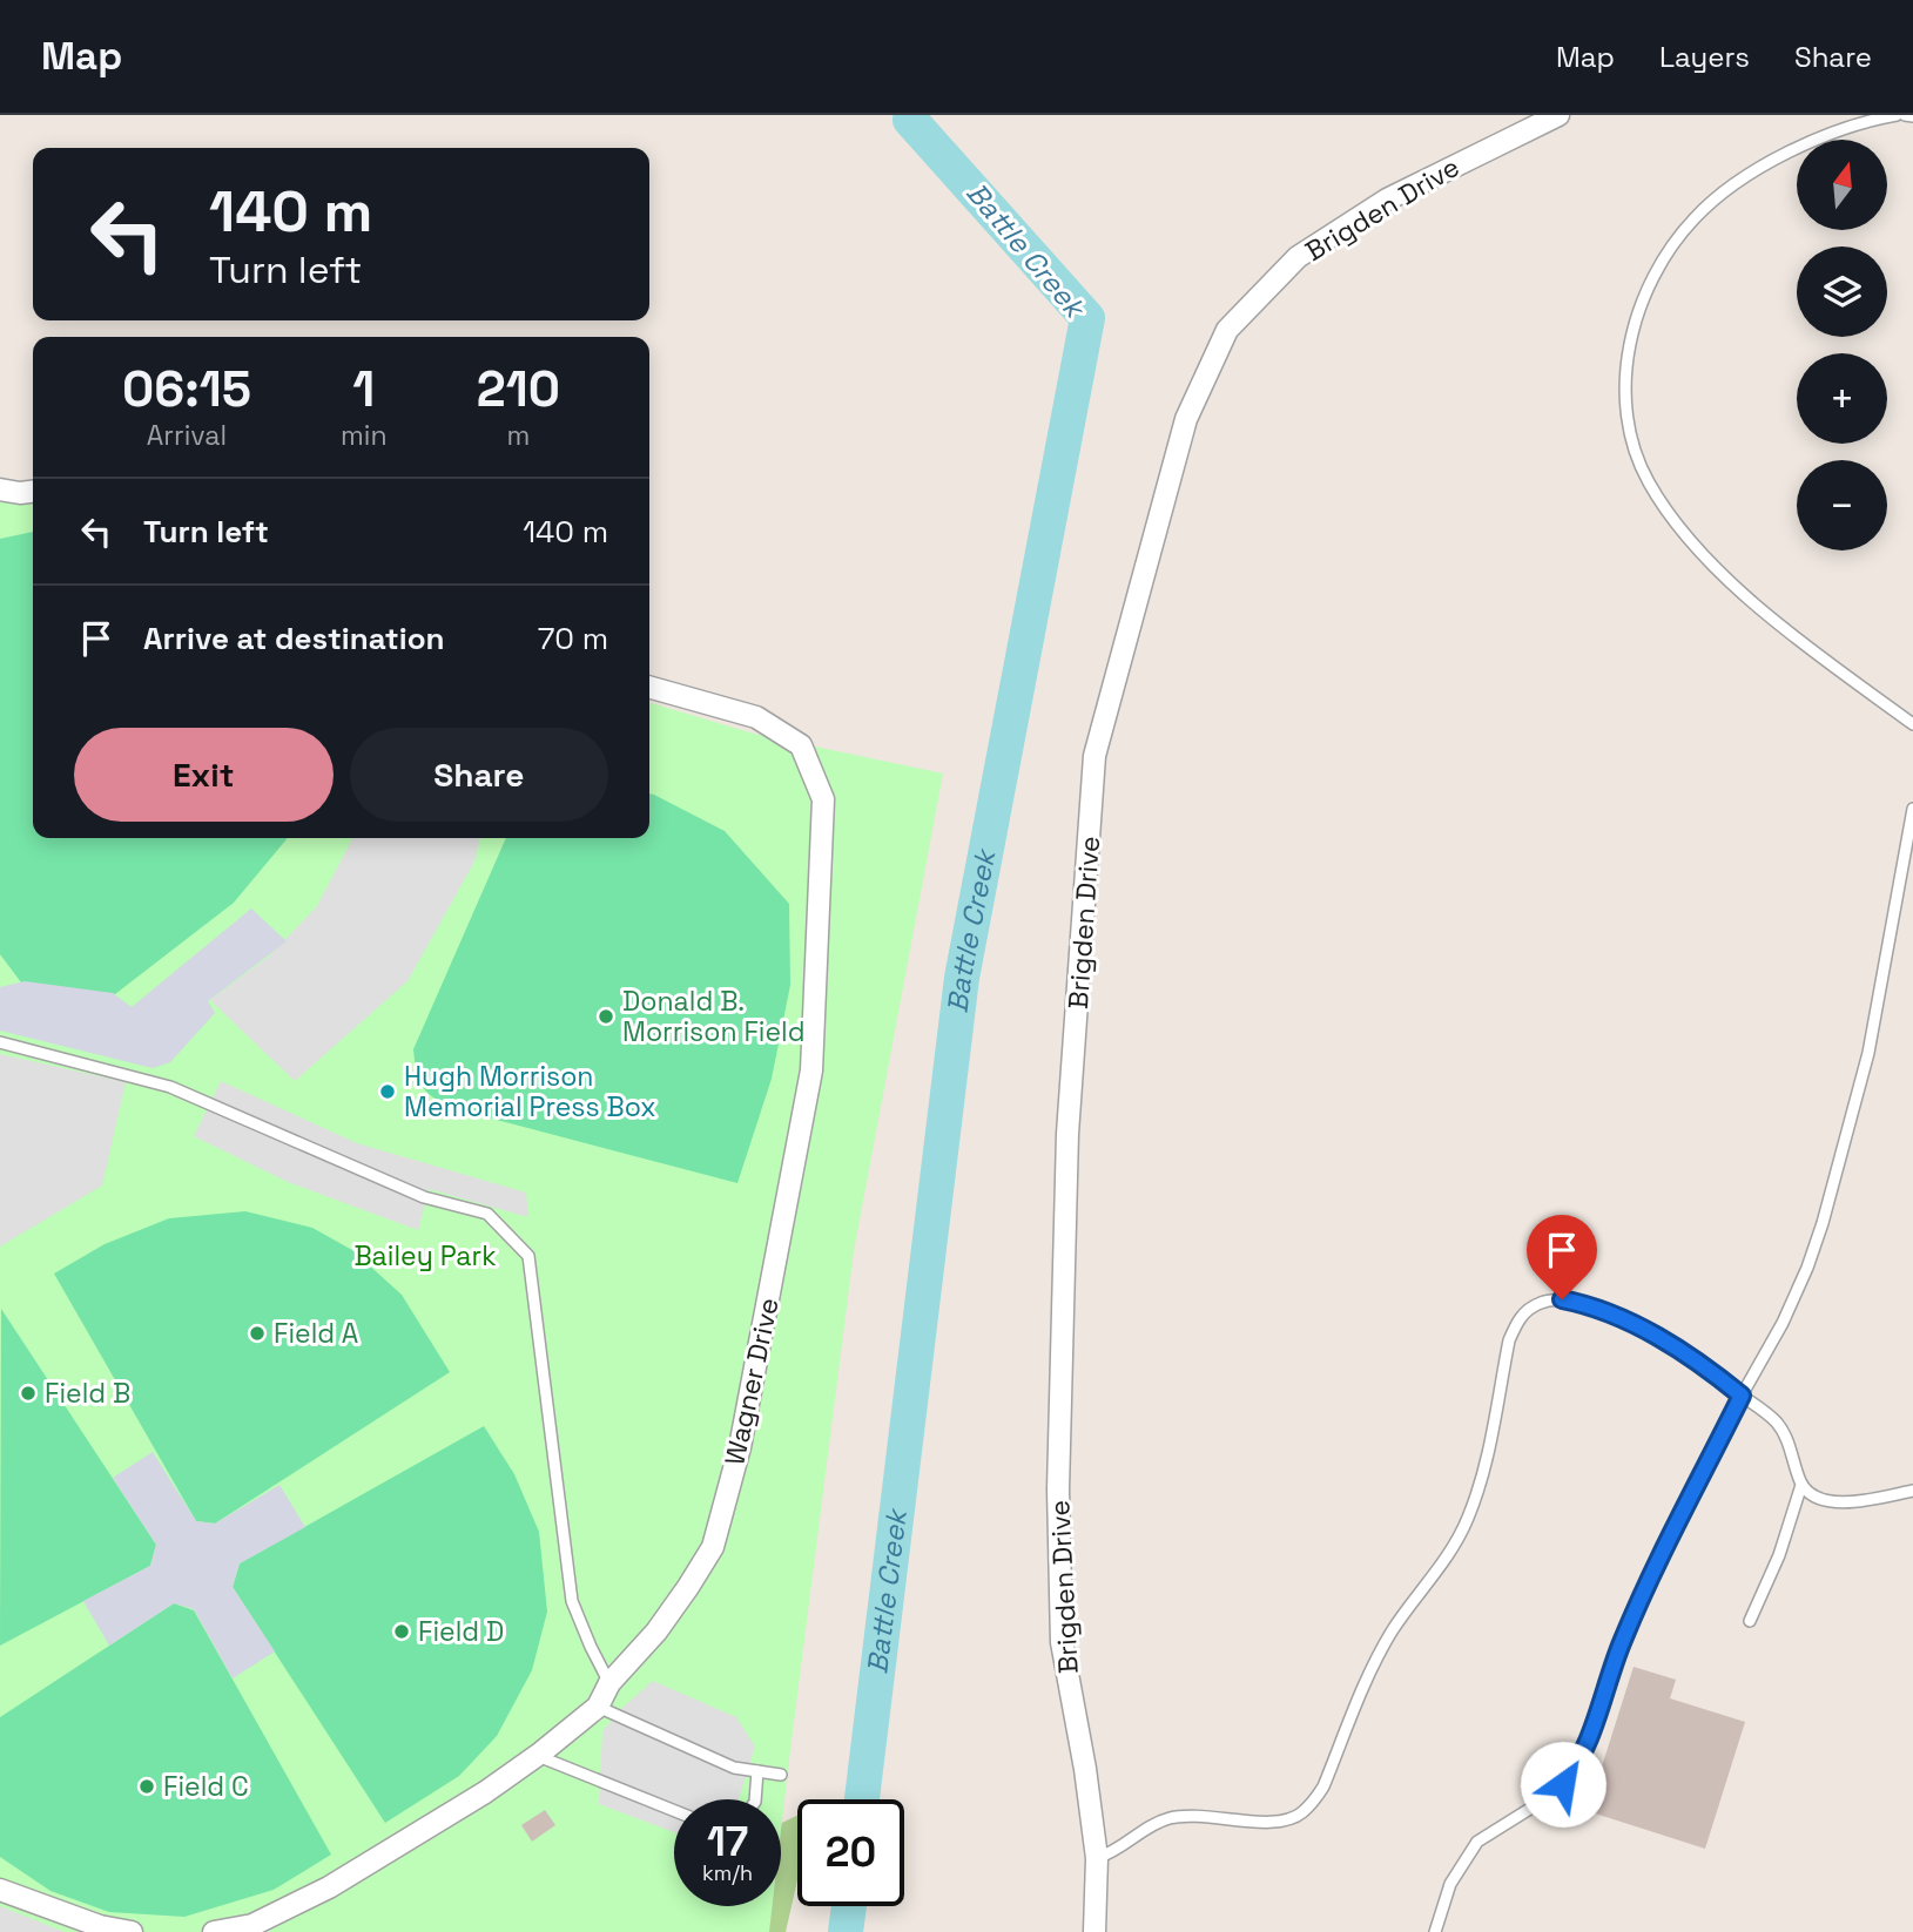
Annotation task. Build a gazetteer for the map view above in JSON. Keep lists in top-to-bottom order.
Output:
{
  "streets": {
    "street": ["Brigden Drive", "Wagner Drive"]
  },
  "water": ["Battle Creek"],
  "parks": ["Bailey Park"],
  "places": [
    "Donald B. Morrison Field",
    "Hugh Morrison Memorial Press Box",
    "Field A",
    "Field B",
    "Field D",
    "Field C"
  ],
  "north": "top",
  "page": {
    "header": "Map",
    "nav": ["Map", "Layers", "Share"],
    "map_buttons": ["+", "−"],
    "turn": ["140 m", "Turn left"],
    "eta": [
      "06:15",
      "Arrival",
      "1",
      "min",
      "210",
      "m"
    ],
    "list": [
      {
        "name": "Turn left",
        "value": "140 m"
      },
      {
        "name": "Arrive at destination",
        "value": "70 m"
      }
    ],
    "buttons": ["Exit", "Share"],
    "speed": "17 km/h",
    "limit": "20"
  }
}
